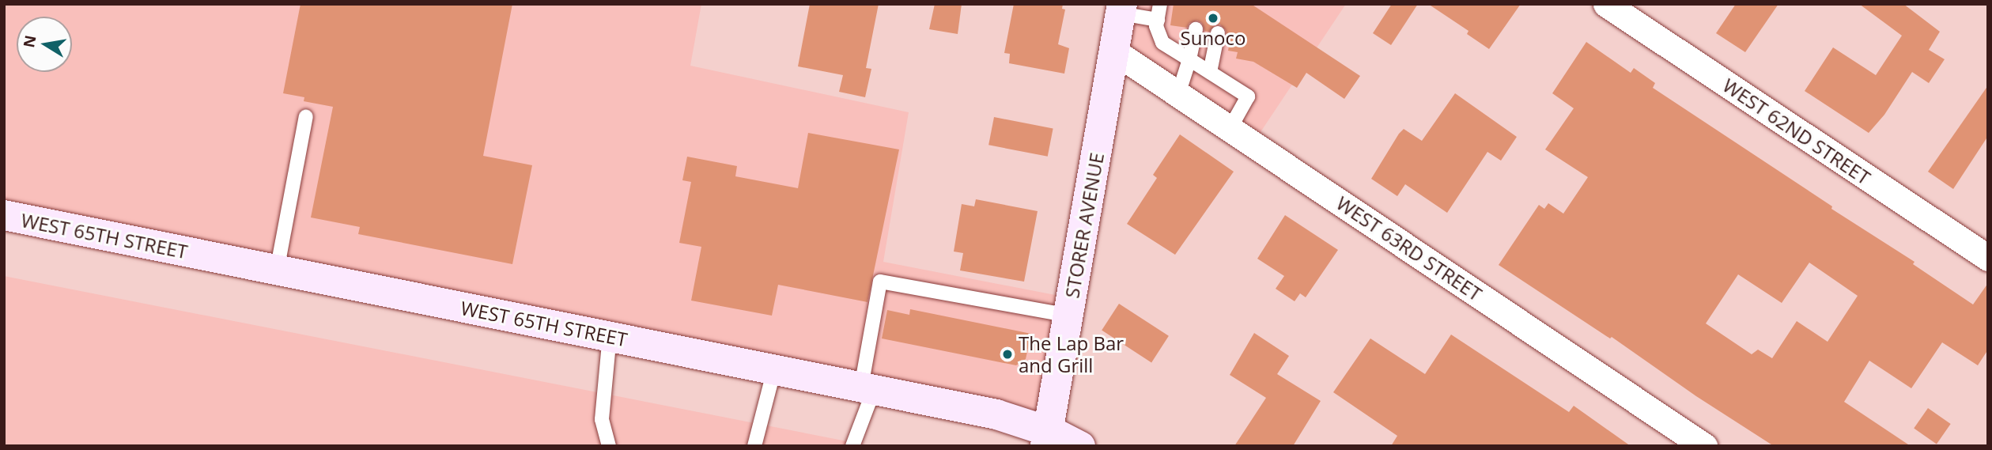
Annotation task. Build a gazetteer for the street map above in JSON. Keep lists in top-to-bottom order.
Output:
{
  "streets": {
    "street": [
      "WEST 62ND STREET",
      "STORER AVENUE",
      "WEST 65TH STREET",
      "WEST 63RD STREET"
    ]
  },
  "crossings": [
    ["STORER AVENUE", "WEST 65TH STREET"],
    ["STORER AVENUE", "WEST 63RD STREET"]
  ],
  "places": ["Sunoco", "The Lap Bar and Grill"],
  "north": "left"
}
